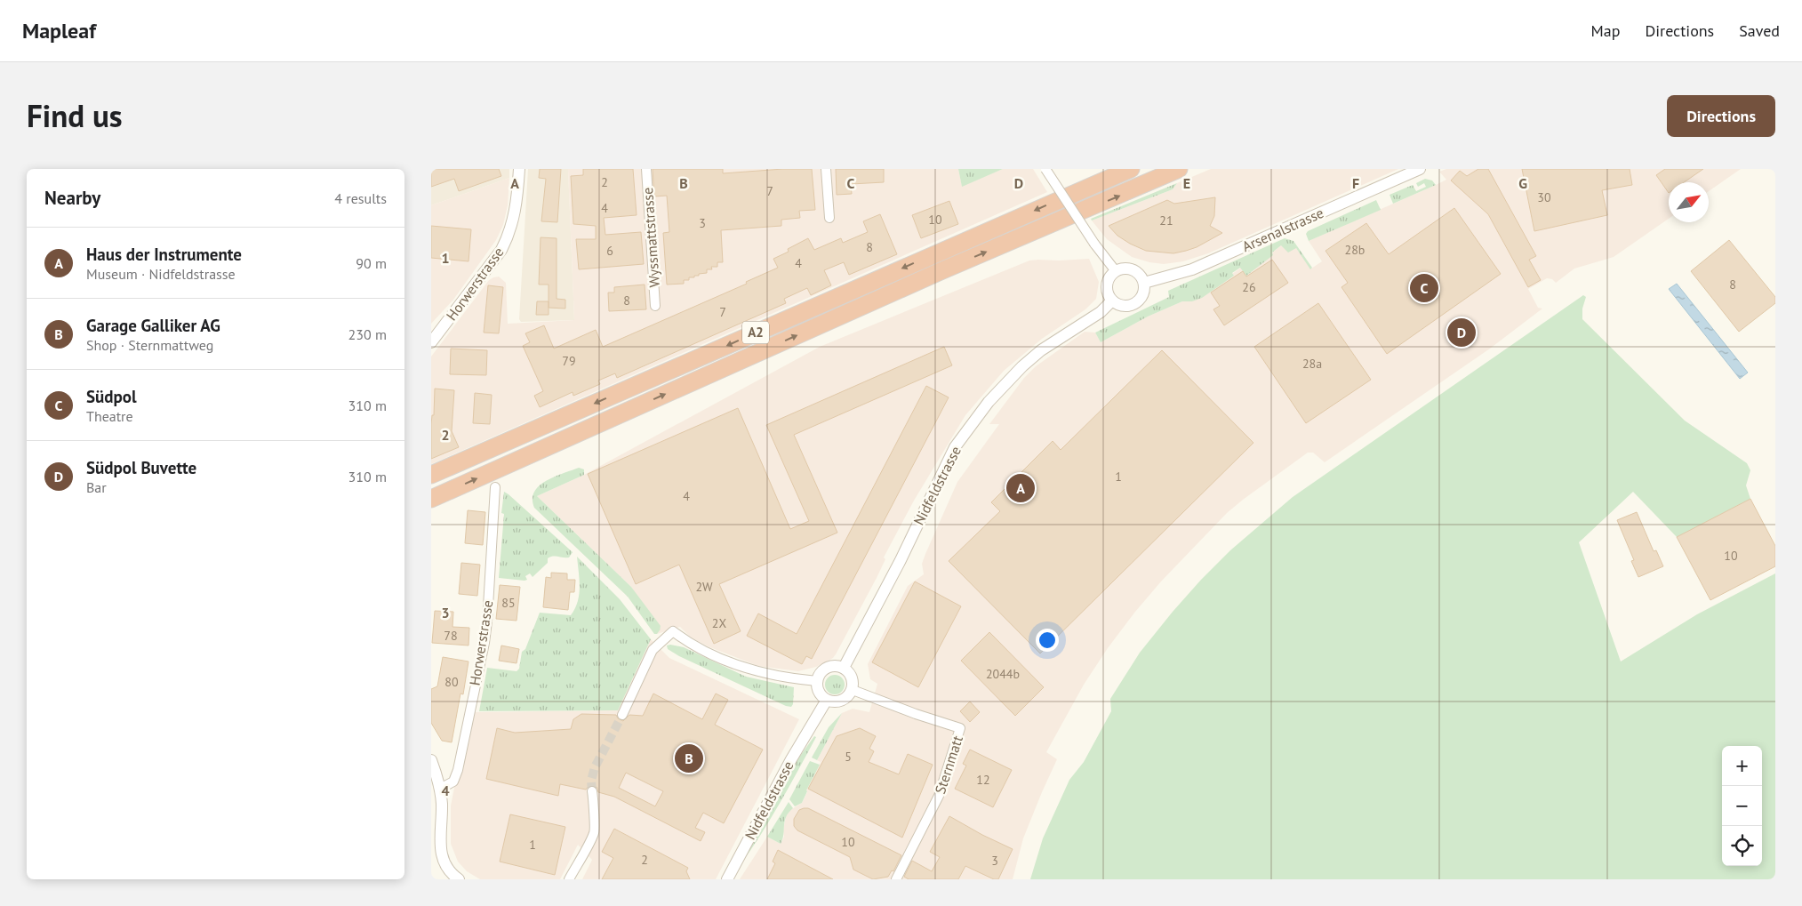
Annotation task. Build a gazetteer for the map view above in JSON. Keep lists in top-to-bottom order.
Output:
{
  "streets": {
    "highway": ["A2"],
    "street": [
      "Arsenalstrasse",
      "Wyssmattstrasse",
      "Horwerstrasse",
      "Nidfeldstrasse",
      "Sternmatt"
    ]
  },
  "crossings": [
    ["Arsenalstrasse", "Nidfeldstrasse"],
    ["Nidfeldstrasse", "Sternmatt"]
  ],
  "house_numbers": [
    "2",
    "7",
    "30",
    "4",
    "10",
    "21",
    "3",
    "8",
    "28b",
    "6",
    "4",
    "8",
    "26",
    "8",
    "7",
    "79",
    "28a",
    "1",
    "4",
    "10",
    "2W",
    "85",
    "2X",
    "78",
    "2044b",
    "80",
    "5",
    "12",
    "10",
    "1",
    "2",
    "3"
  ],
  "north": "top right",
  "page": {
    "header": "Mapleaf",
    "nav": ["Map", "Directions", "Saved"],
    "title": "Find us",
    "buttons": "Directions",
    "heading": ["Nearby", "4 results"],
    "list": [
      {
        "mark": "A",
        "name": "Haus der Instrumente",
        "note": "Museum · Nidfeldstrasse",
        "value": "90 m"
      },
      {
        "mark": "B",
        "name": "Garage Galliker AG",
        "note": "Shop · Sternmattweg",
        "value": "230 m"
      },
      {
        "mark": "C",
        "name": "Südpol",
        "note": "Theatre",
        "value": "310 m"
      },
      {
        "mark": "D",
        "name": "Südpol Buvette",
        "note": "Bar",
        "value": "310 m"
      }
    ],
    "pins": [
      "C",
      "D",
      "A",
      "B"
    ],
    "map_buttons": ["+", "−"]
  },
  "grid": {
    "columns": [
      "A",
      "B",
      "C",
      "D",
      "E",
      "F",
      "G"
    ],
    "rows": [
      "1",
      "2",
      "3",
      "4"
    ]
  }
}
